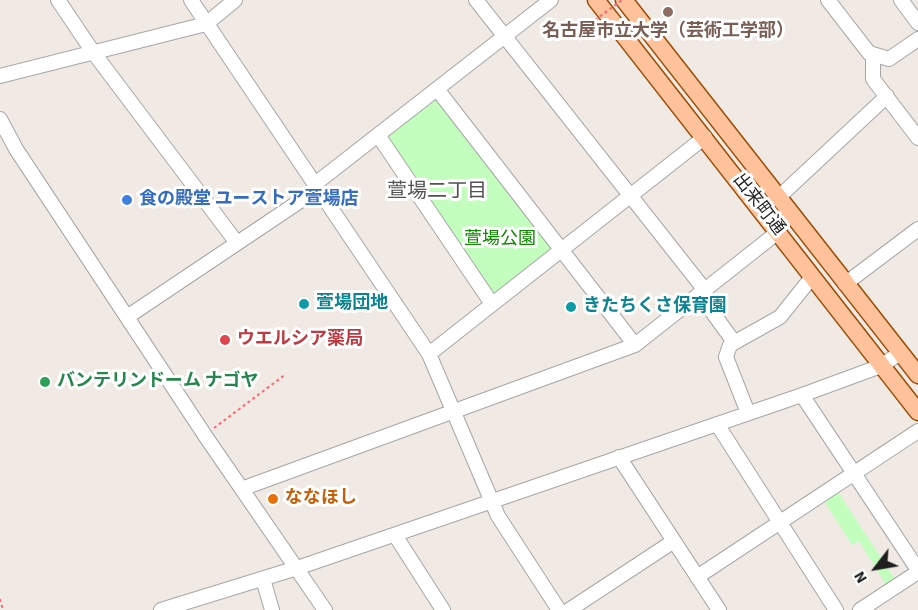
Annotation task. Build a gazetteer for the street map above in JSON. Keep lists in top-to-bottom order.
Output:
{
  "streets": {
    "main road": ["出来町通"]
  },
  "districts": ["萱場二丁目"],
  "parks": ["萱場公園"],
  "places": [
    "名古屋市立大学（芸術工学部）",
    "食の殿堂 ユーストア萱場店",
    "萱場団地",
    "きたちくさ保育園",
    "ウエルシア薬局",
    "バンテリンドーム ナゴヤ",
    "ななほし"
  ],
  "north": "bottom left"
}
